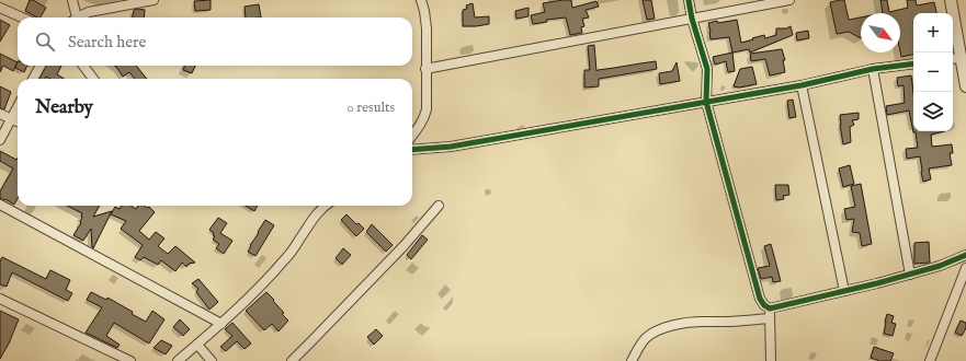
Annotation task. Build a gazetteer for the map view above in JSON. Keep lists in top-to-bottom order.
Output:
{
  "north": "bottom right",
  "page": {
    "map_buttons": ["+", "−"],
    "search": "Search here",
    "heading": ["Nearby", "0 results"]
  }
}
